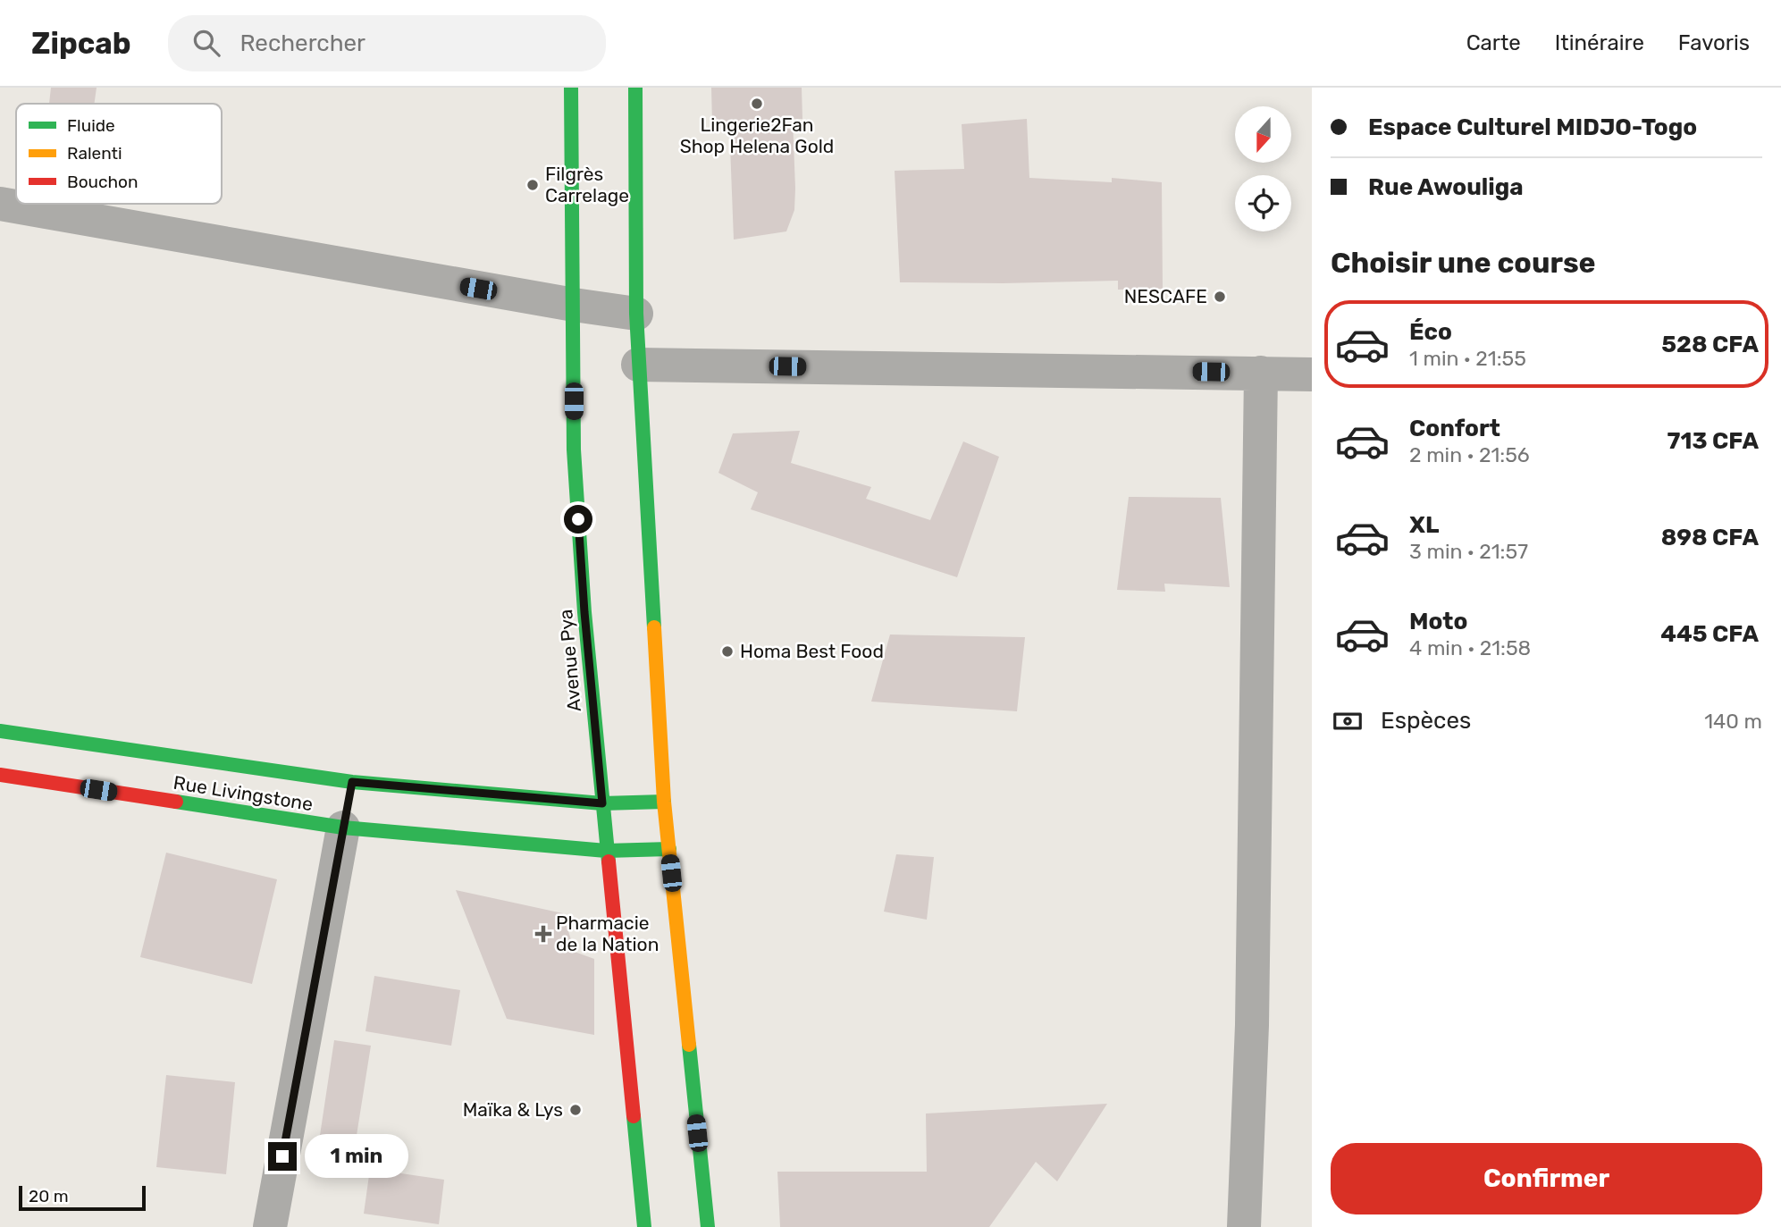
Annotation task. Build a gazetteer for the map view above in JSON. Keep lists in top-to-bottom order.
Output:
{
  "streets": {
    "main road": ["Avenue Pya", "Rue Livingstone"]
  },
  "crossings": [
    ["Avenue Pya", "Rue Livingstone"]
  ],
  "places": {
    "other": [
      "Lingerie2Fan Shop Helena Gold",
      "Filgrès Carrelage",
      "NESCAFE",
      "Homa Best Food",
      "Maïka & Lys"
    ],
    "health": ["Pharmacie de la Nation"]
  },
  "legend": ["Fluide", "Ralenti", "Bouchon"],
  "scale_bar": "20 m",
  "north": "bottom",
  "page": {
    "header": "Zipcab",
    "search": "Rechercher",
    "nav": ["Carte", "Itinéraire", "Favoris"],
    "banner": ["Espace Culturel MIDJO-Togo", "Rue Awouliga"],
    "heading": "Choisir une course",
    "list": [
      {
        "name": "Éco",
        "note": "1 min · 21:55",
        "value": "528 CFA"
      },
      {
        "name": "Confort",
        "note": "2 min · 21:56",
        "value": "713 CFA"
      },
      {
        "name": "XL",
        "note": "3 min · 21:57",
        "value": "898 CFA"
      },
      {
        "name": "Moto",
        "note": "4 min · 21:58",
        "value": "445 CFA"
      }
    ],
    "pay": ["Espèces", "140 m"],
    "buttons": "Confirmer",
    "bubble": "1 min",
    "scale": "20 m"
  }
}
